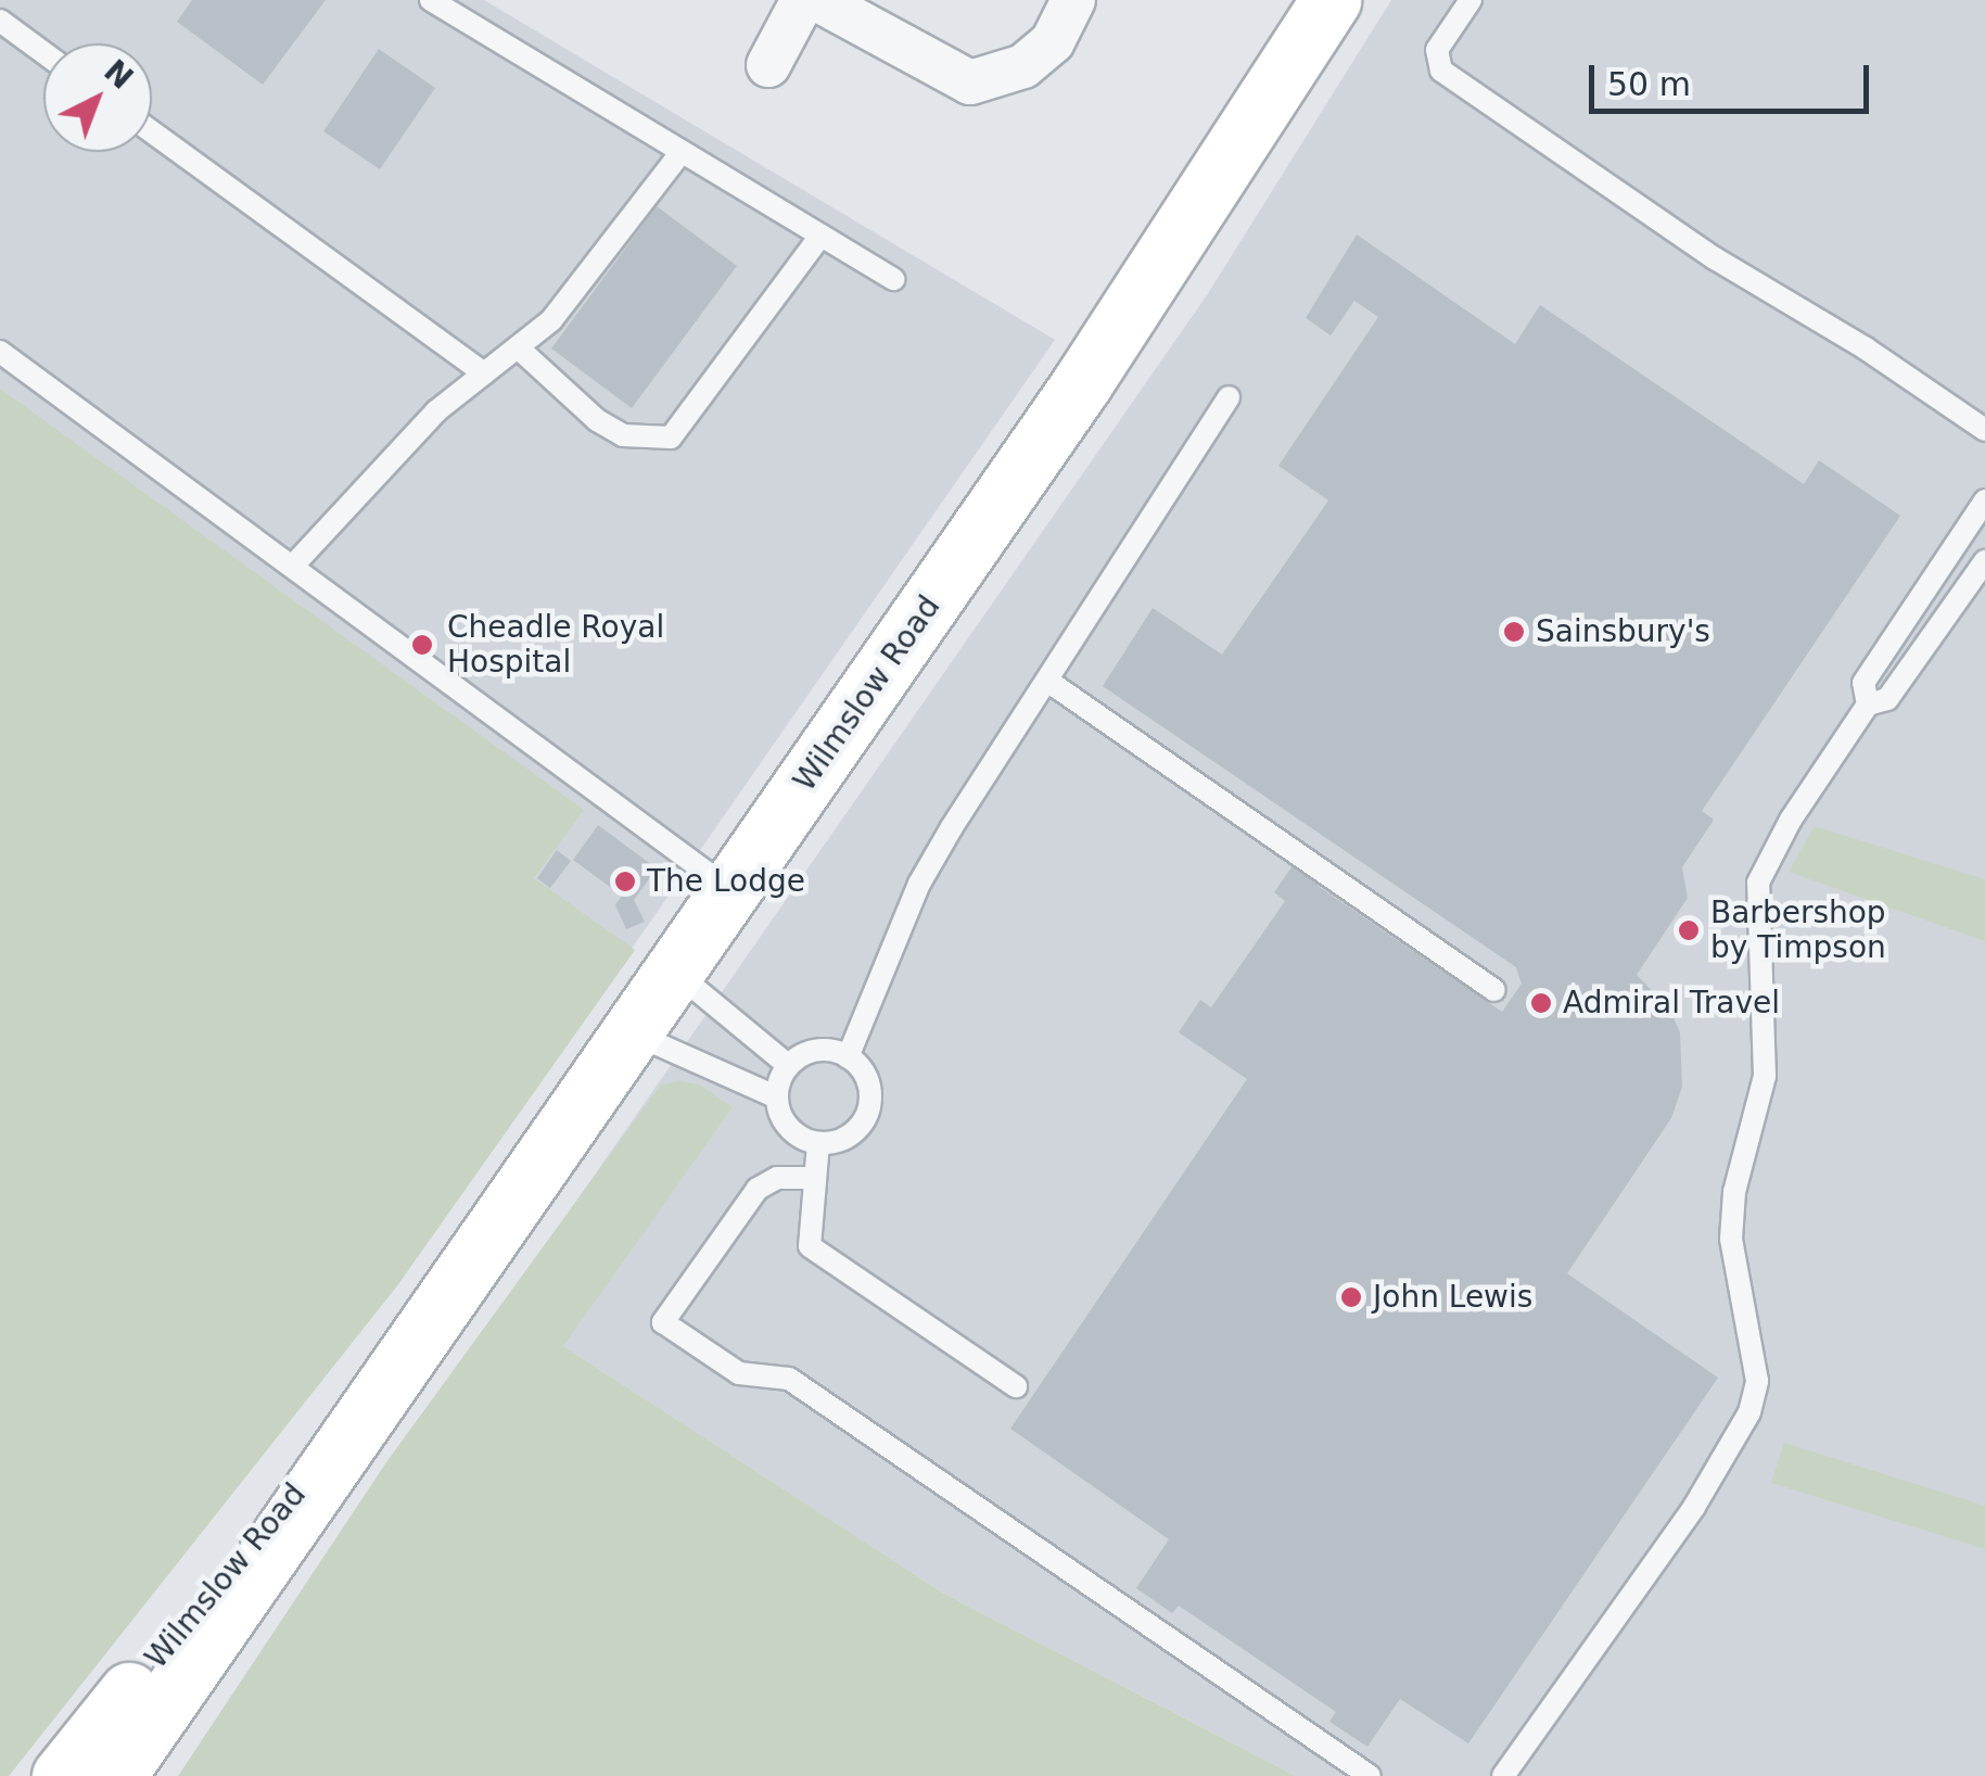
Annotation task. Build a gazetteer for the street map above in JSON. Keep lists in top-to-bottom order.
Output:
{
  "streets": {
    "main road": ["Wilmslow Road"]
  },
  "places": [
    "Sainsbury's",
    "Cheadle Royal Hospital",
    "The Lodge",
    "Barbershop by Timpson",
    "Admiral Travel",
    "John Lewis"
  ],
  "scale_bar": "50 m",
  "north": "top right"
}
